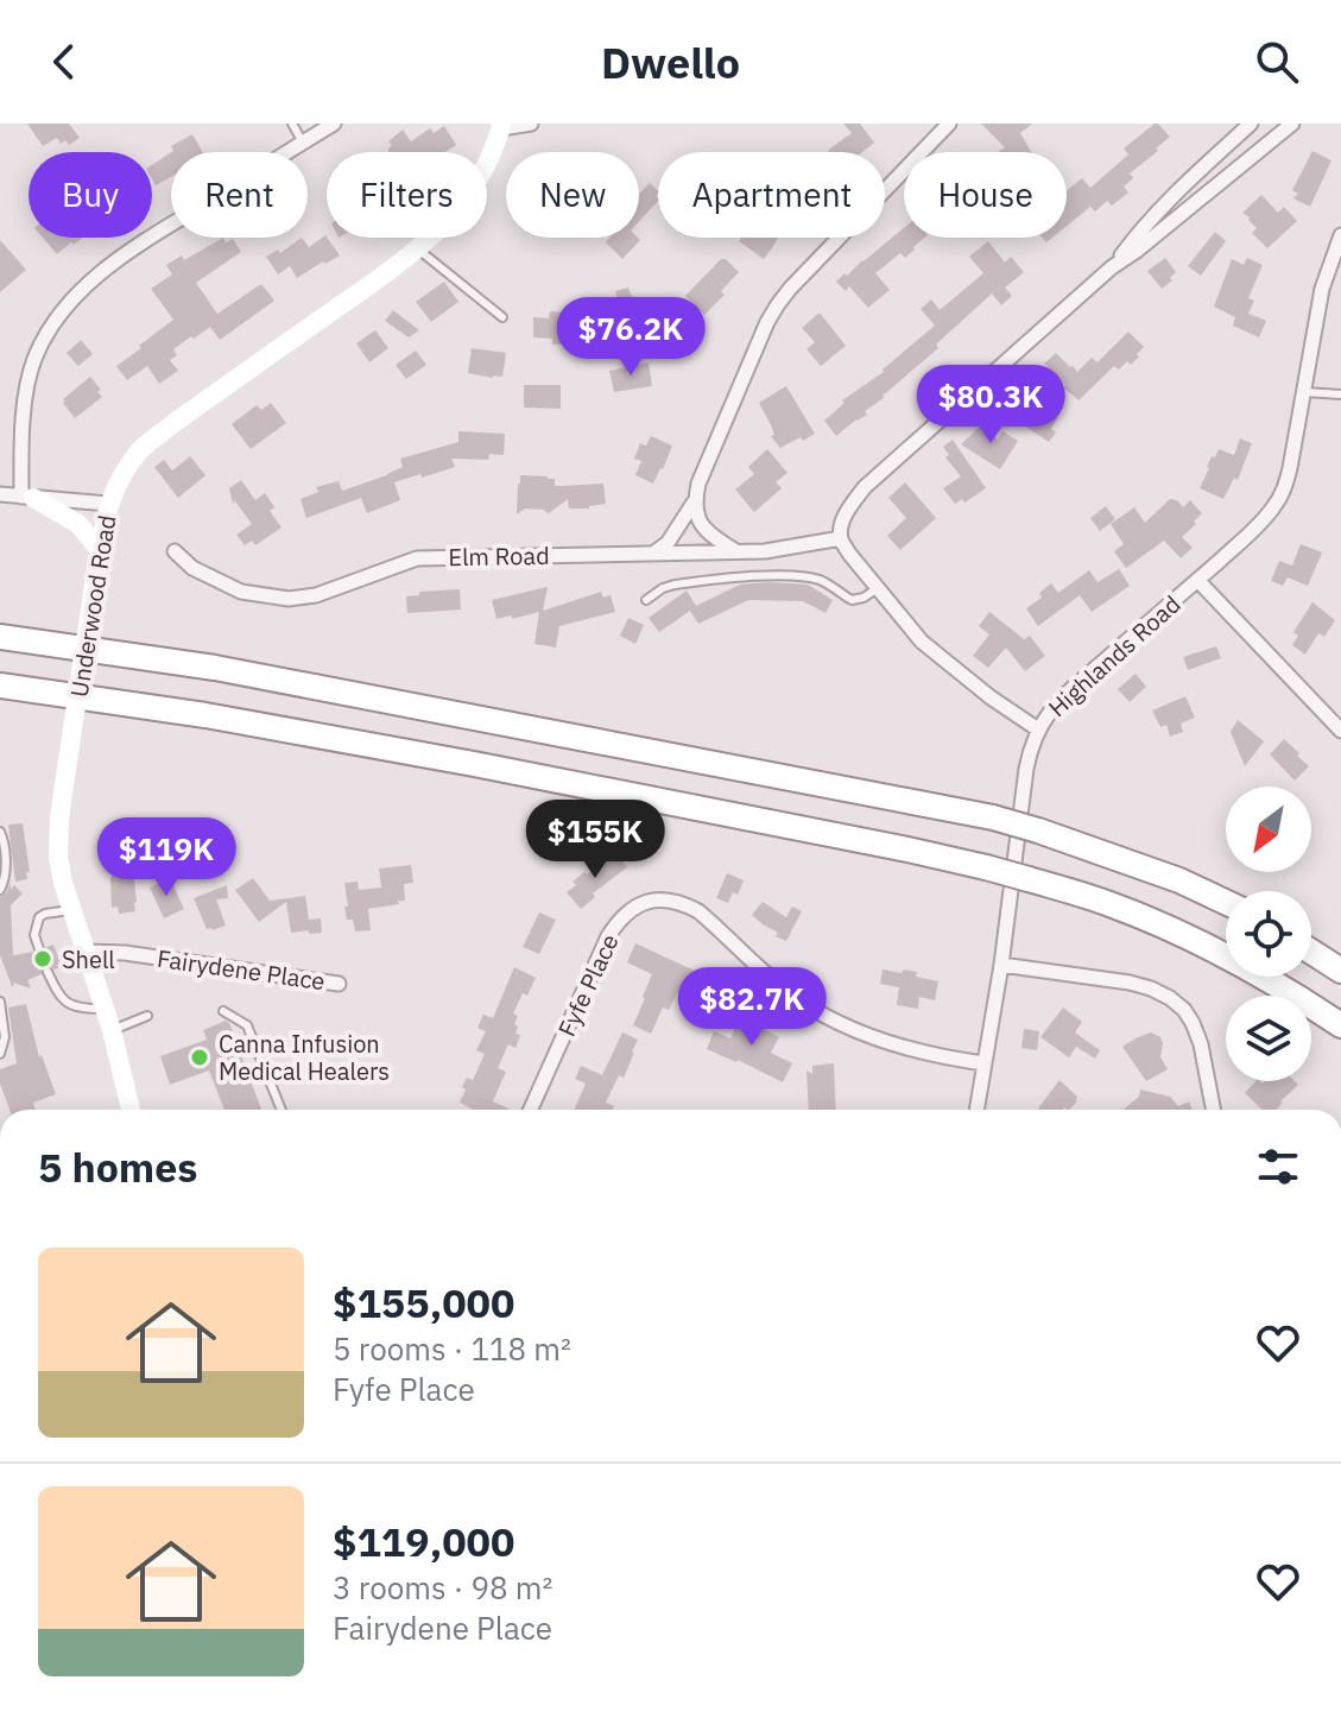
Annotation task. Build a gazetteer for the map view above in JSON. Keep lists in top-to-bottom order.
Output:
{
  "streets": {
    "main road": ["Underwood Road"],
    "street": [
      "Elm Road",
      "Highlands Road",
      "Fairydene Place",
      "Fyfe Place"
    ]
  },
  "crossings": [
    ["Underwood Road", "Fairydene Place"],
    ["Highlands Road", "Fyfe Place"]
  ],
  "places": ["Shell", "Canna Infusion Medical Healers"],
  "north": "bottom left",
  "page": {
    "header": "Dwello",
    "chip": [
      "Buy",
      "Rent",
      "Filters",
      "New",
      "Apartment",
      "House"
    ],
    "price": [
      "$76.2K",
      "$80.3K",
      "$155K",
      "$119K",
      "$82.7K"
    ],
    "heading": "5 homes",
    "list": [
      {
        "name": "$155,000",
        "note": "5 rooms · 118 m² · Fyfe Place"
      },
      {
        "name": "$119,000",
        "note": "3 rooms · 98 m² · Fairydene Place"
      }
    ]
  }
}
